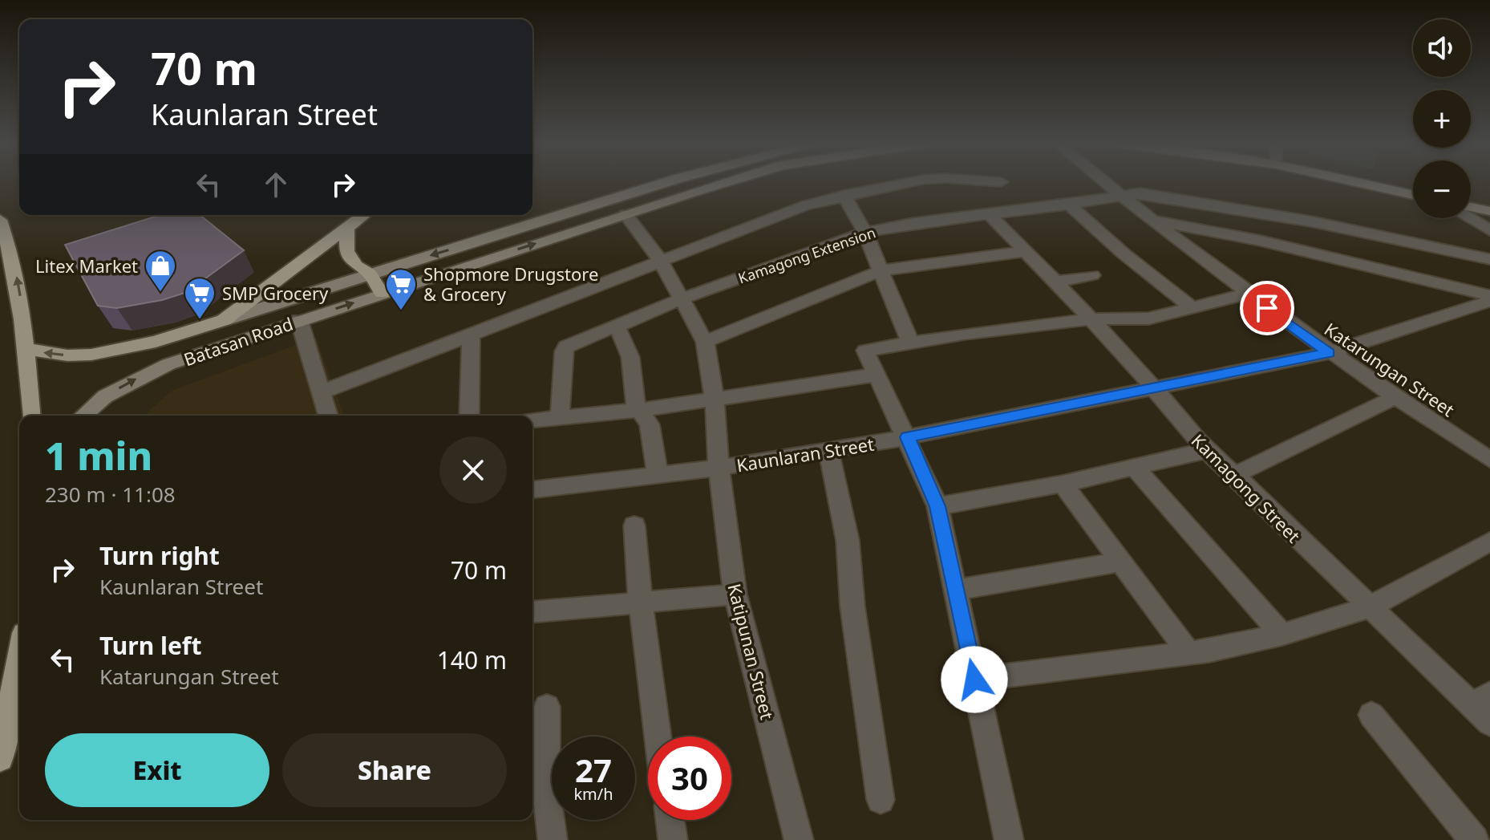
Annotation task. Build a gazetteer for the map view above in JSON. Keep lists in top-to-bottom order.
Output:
{
  "streets": {
    "main road": ["Batasan Road"],
    "street": [
      "Kamagong Extension",
      "Katarungan Street",
      "Kaunlaran Street",
      "Kamagong Street",
      "Katipunan Street"
    ]
  },
  "crossings": [
    ["Kamagong Extension", "Katarungan Street"],
    ["Kamagong Extension", "Kamagong Street"],
    ["Kamagong Extension", "Katipunan Street"],
    ["Batasan Road", "Katipunan Street"],
    ["Katarungan Street", "Kaunlaran Street"],
    ["Kaunlaran Street", "Kamagong Street"],
    ["Kaunlaran Street", "Katipunan Street"]
  ],
  "places": {
    "shop": ["Litex Market"],
    "supermarket": ["Shopmore Drugstore & Grocery", "SMP Grocery"]
  },
  "page": {
    "map_buttons": ["+", "−"],
    "turn": ["70 m", "Kaunlaran Street"],
    "heading": ["1 min", "230 m · 11:08"],
    "list": [
      {
        "name": "Turn right",
        "note": "Kaunlaran Street",
        "value": "70 m"
      },
      {
        "name": "Turn left",
        "note": "Katarungan Street",
        "value": "140 m"
      }
    ],
    "buttons": ["Exit", "Share"],
    "speed": "27 km/h",
    "limit": "30"
  }
}
